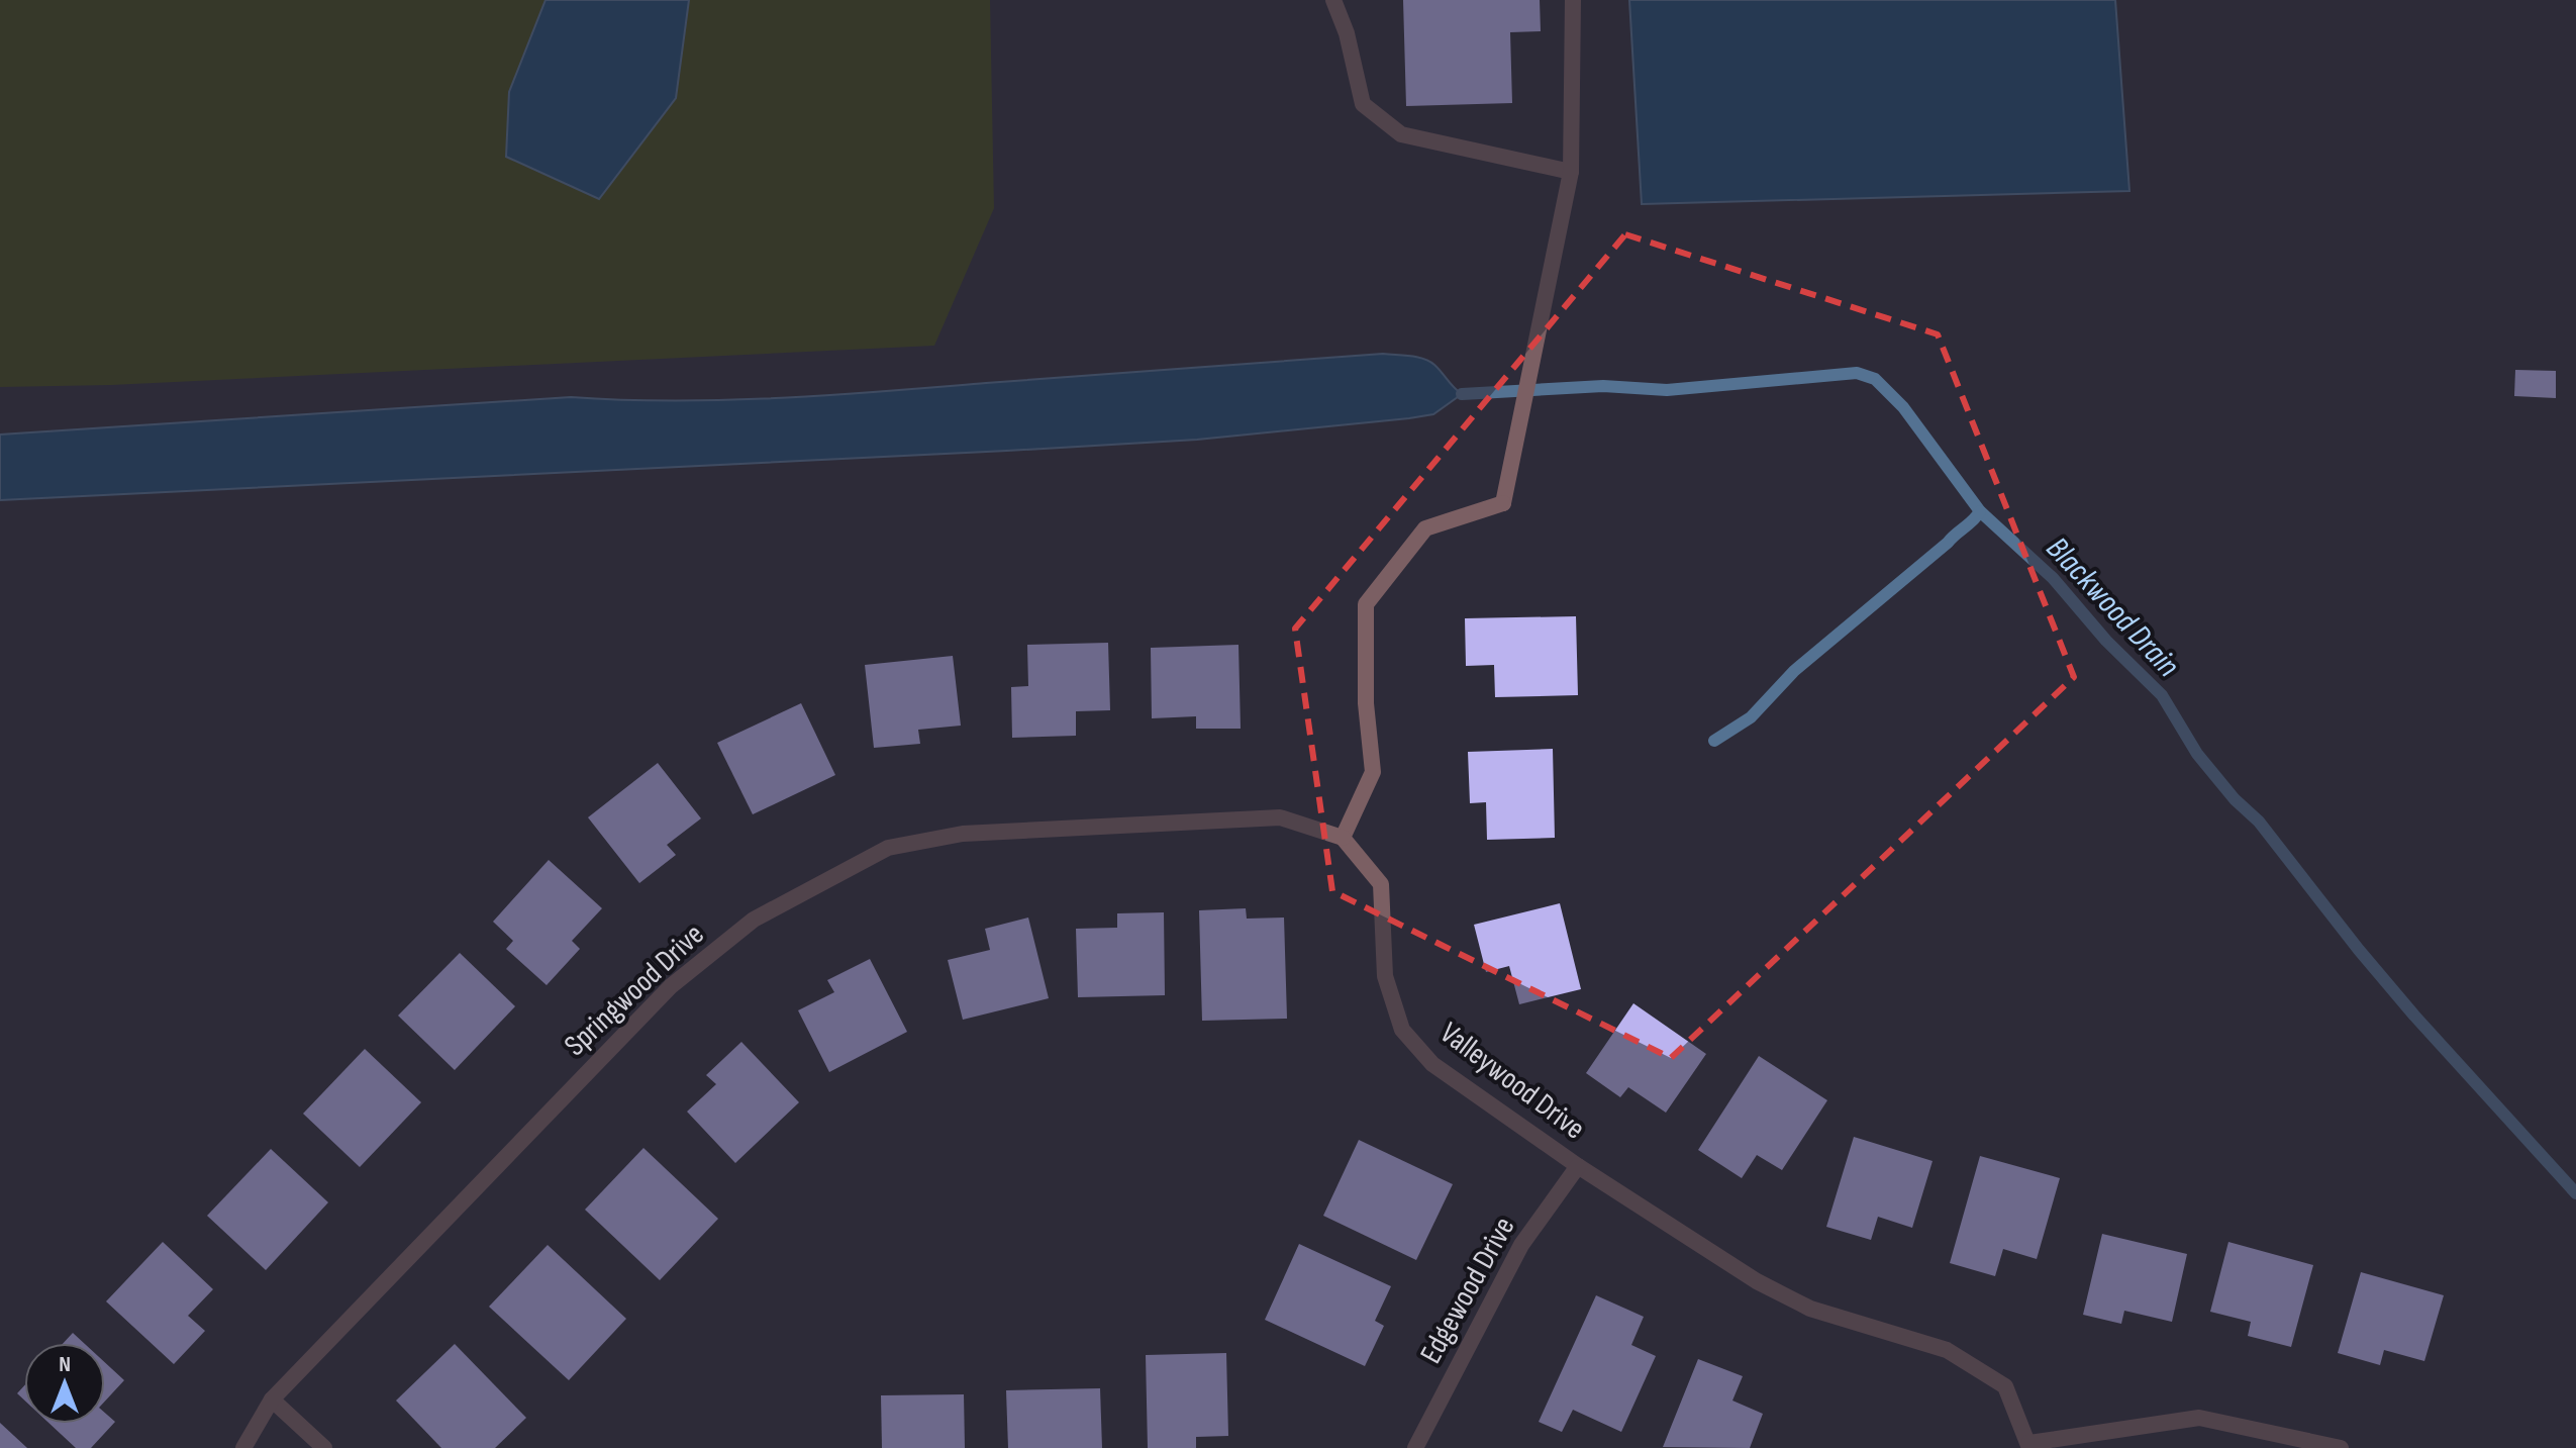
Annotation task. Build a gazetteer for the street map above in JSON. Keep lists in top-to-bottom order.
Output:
{
  "streets": {
    "street": ["Springwood Drive", "Valleywood Drive", "Edgewood Drive"]
  },
  "crossings": [
    ["Springwood Drive", "Valleywood Drive"],
    ["Valleywood Drive", "Edgewood Drive"]
  ],
  "water": ["Blackwood Drain"],
  "north": "top"
}
